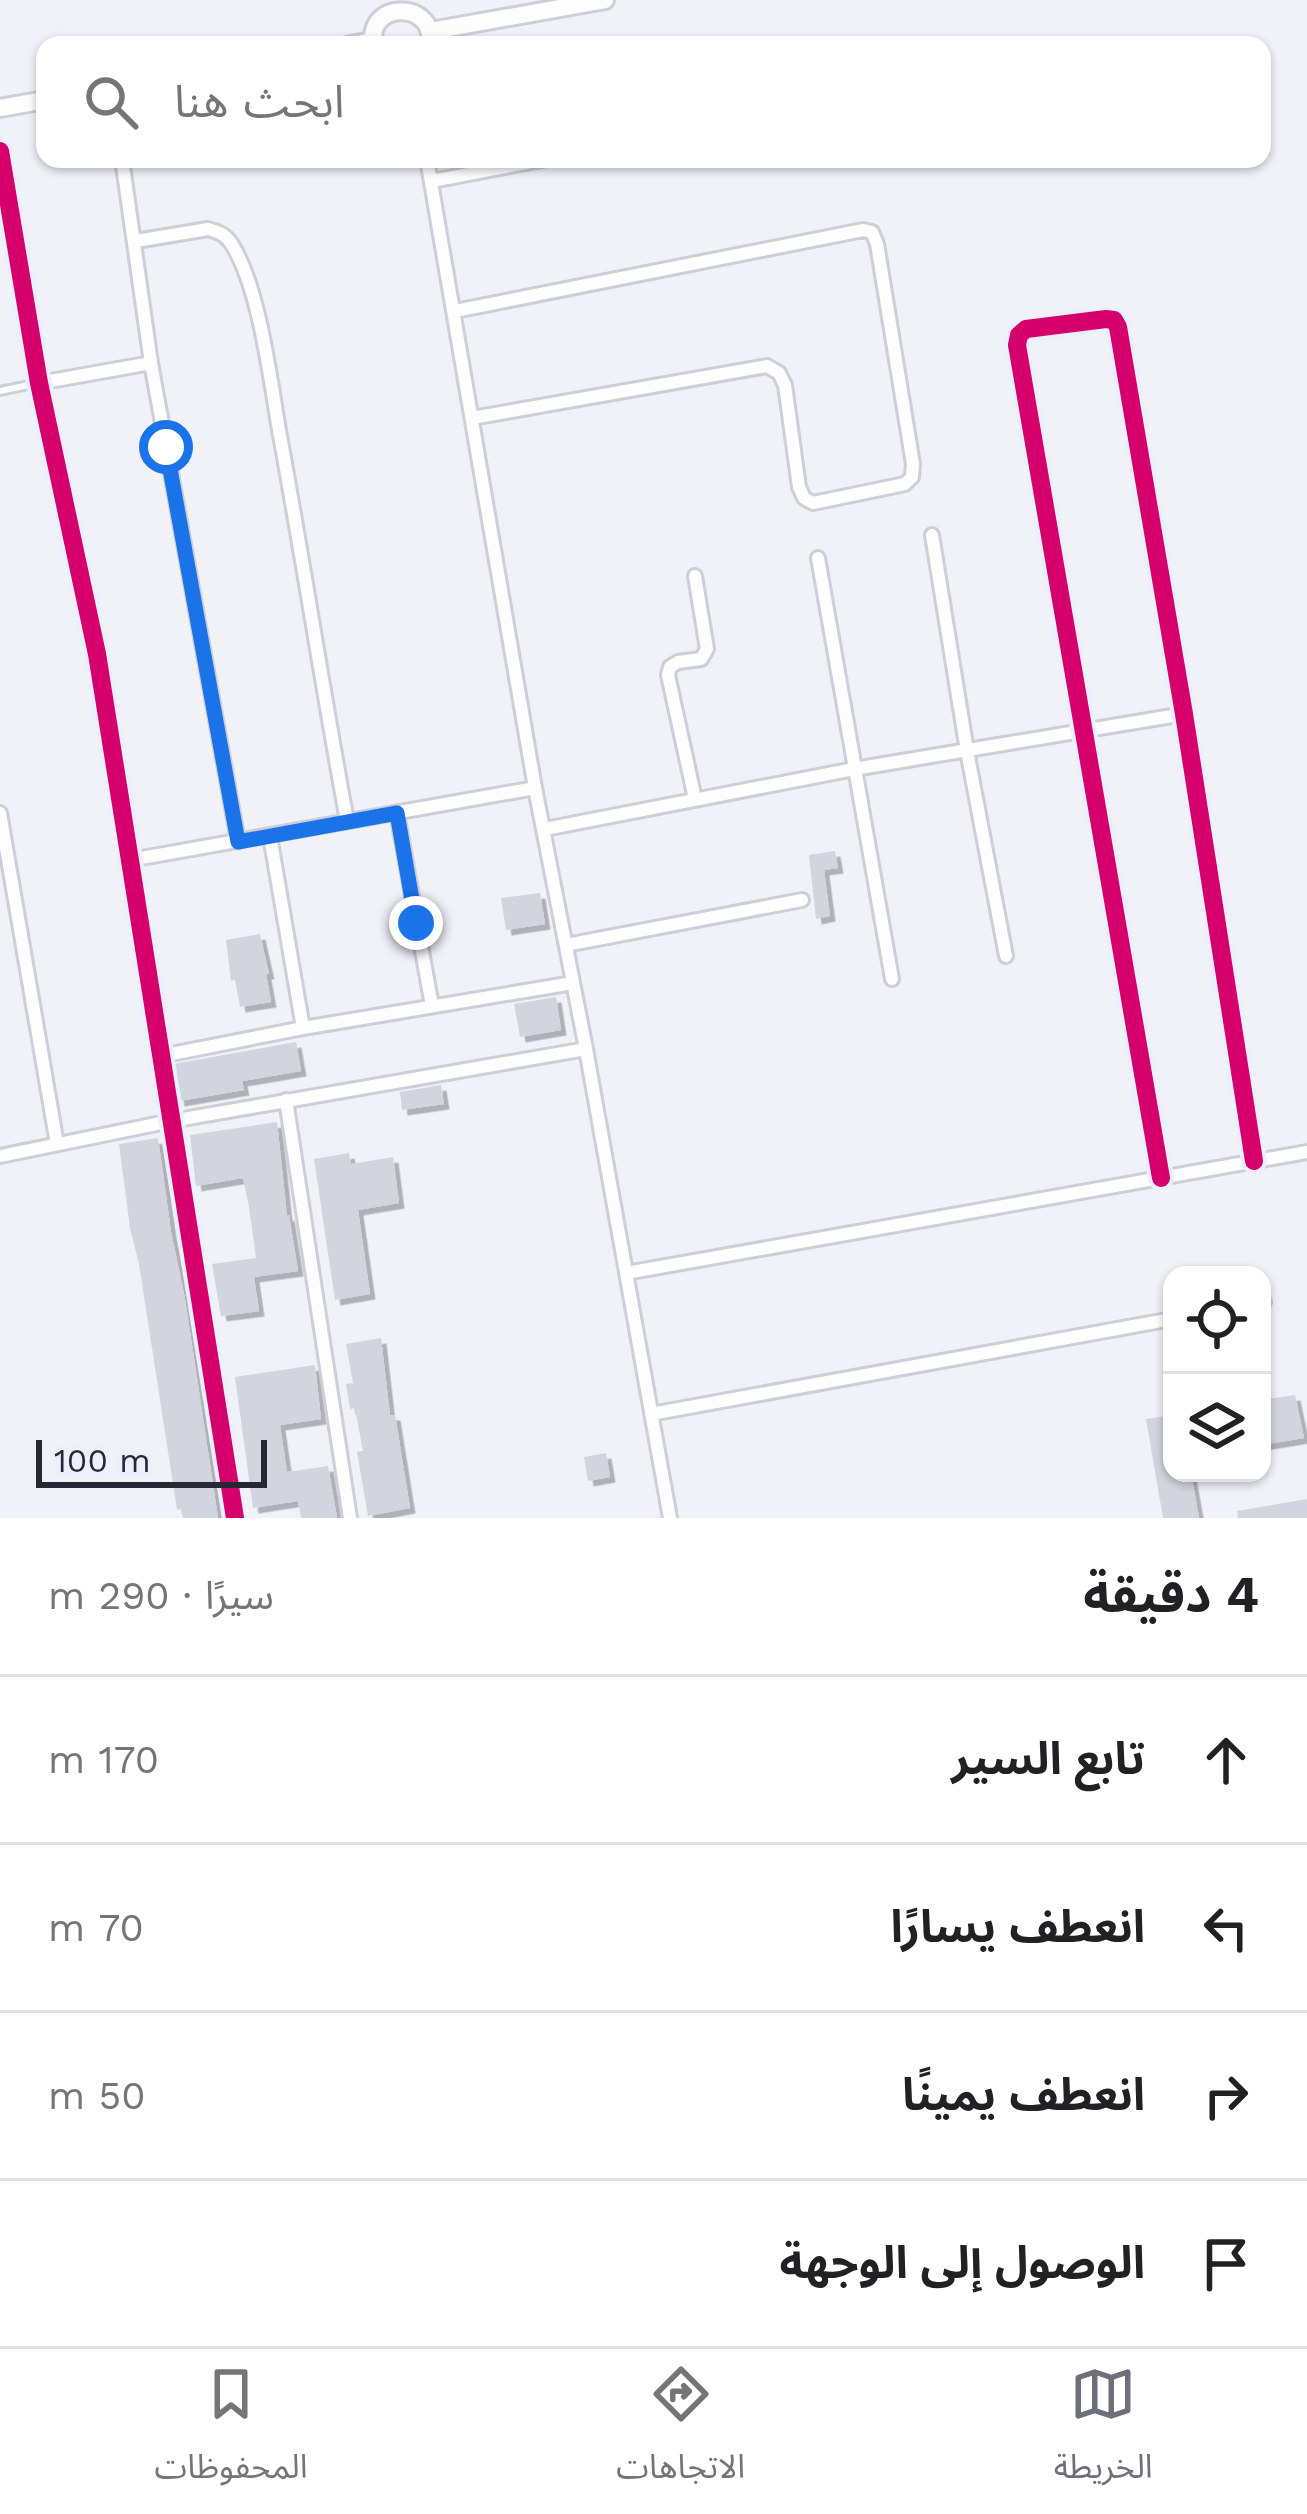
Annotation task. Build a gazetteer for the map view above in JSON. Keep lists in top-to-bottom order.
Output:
{
  "scale_bar": "100 m",
  "page": {
    "search": "ابحث هنا",
    "scale": "100 m",
    "heading": ["4 دقيقة", "سيرًا · 290 m"],
    "list": [
      ["تابع السير", "170 m"],
      ["انعطف يسارًا", "70 m"],
      ["انعطف يمينًا", "50 m"],
      "الوصول إلى الوجهة"
    ],
    "nav": ["الخريطة", "الاتجاهات", "المحفوظات"]
  }
}
